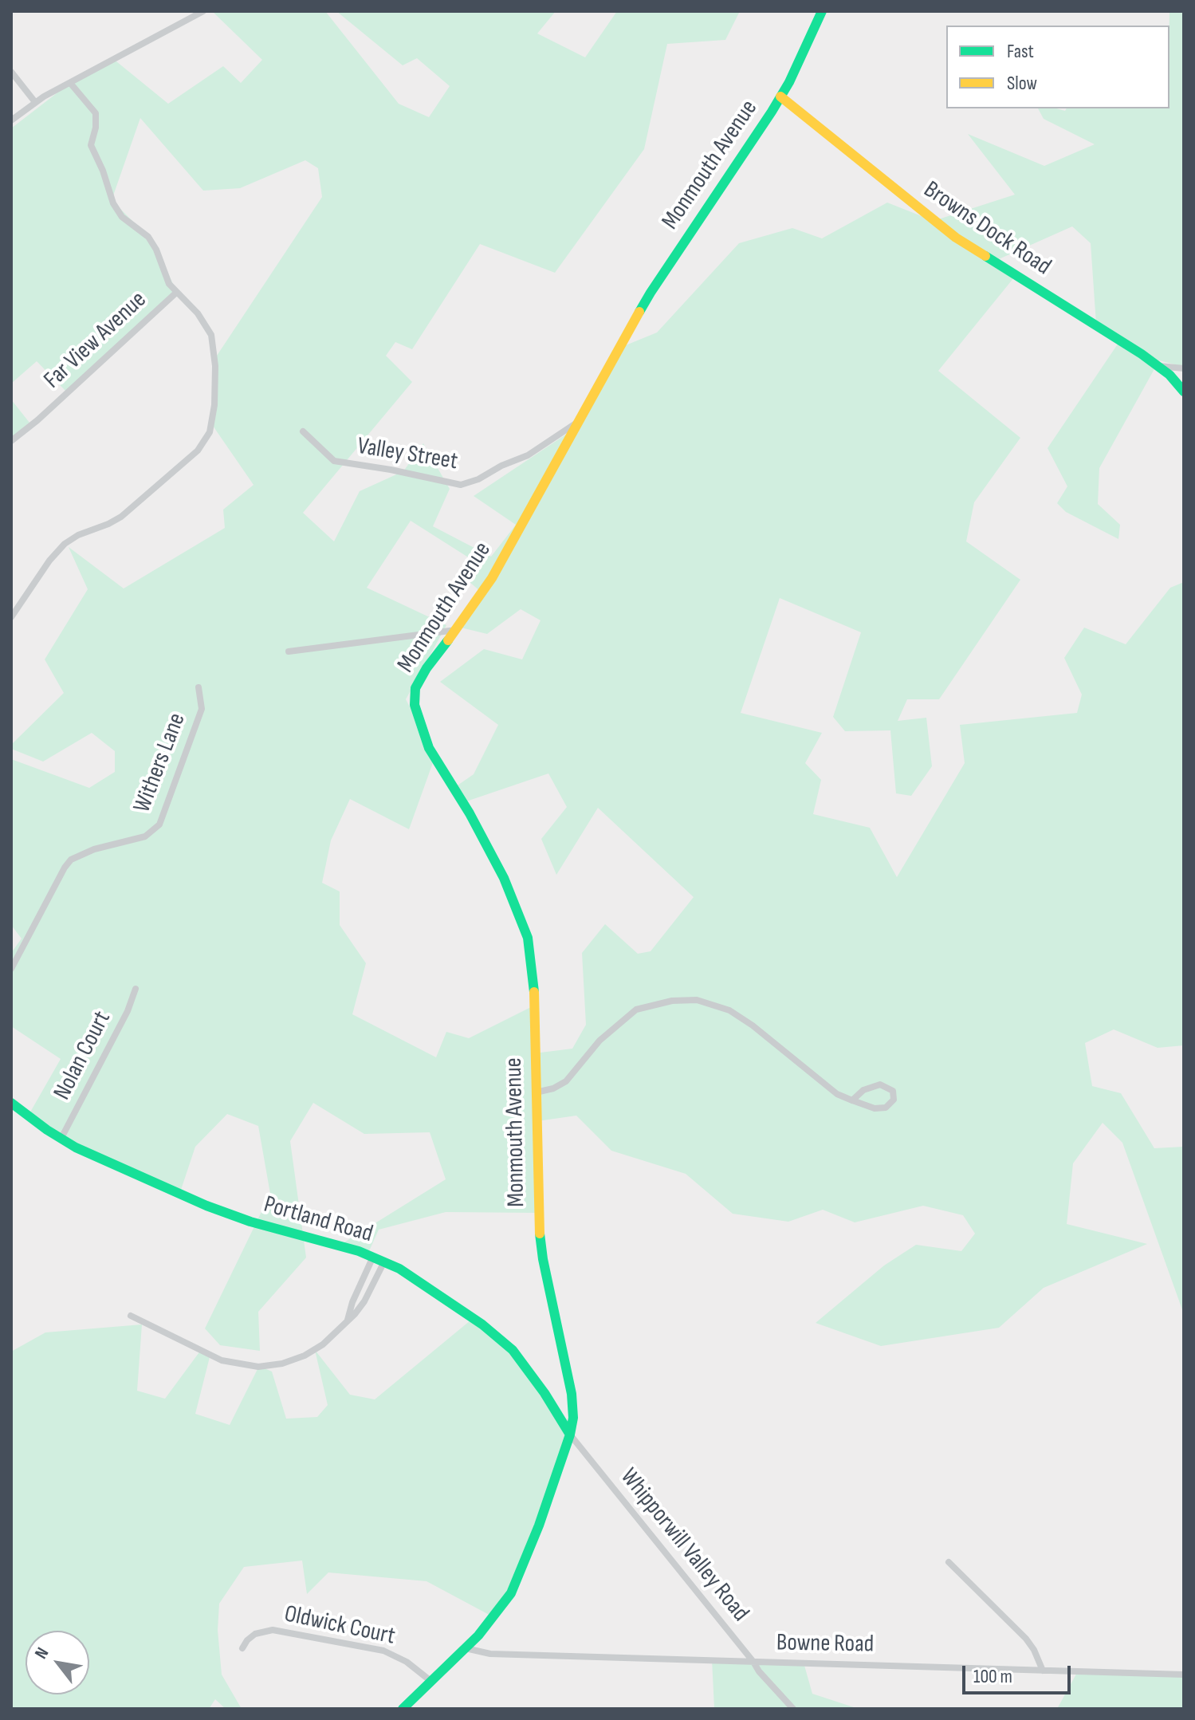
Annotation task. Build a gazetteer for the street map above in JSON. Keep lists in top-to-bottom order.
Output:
{
  "streets": {
    "street": [
      "Monmouth Avenue",
      "Browns Dock Road",
      "Far View Avenue",
      "Valley Street",
      "Withers Lane",
      "Nolan Court",
      "Portland Road",
      "Whipporwill Valley Road",
      "Oldwick Court",
      "Bowne Road"
    ]
  },
  "crossings": [
    ["Monmouth Avenue", "Browns Dock Road"],
    ["Monmouth Avenue", "Valley Street"],
    ["Monmouth Avenue", "Portland Road"],
    ["Monmouth Avenue", "Whipporwill Valley Road"],
    ["Monmouth Avenue", "Oldwick Court"],
    ["Monmouth Avenue", "Bowne Road"],
    ["Nolan Court", "Portland Road"],
    ["Portland Road", "Whipporwill Valley Road"],
    ["Whipporwill Valley Road", "Bowne Road"]
  ],
  "legend": ["Fast", "Slow"],
  "scale_bar": "100 m",
  "north": "top left"
}
